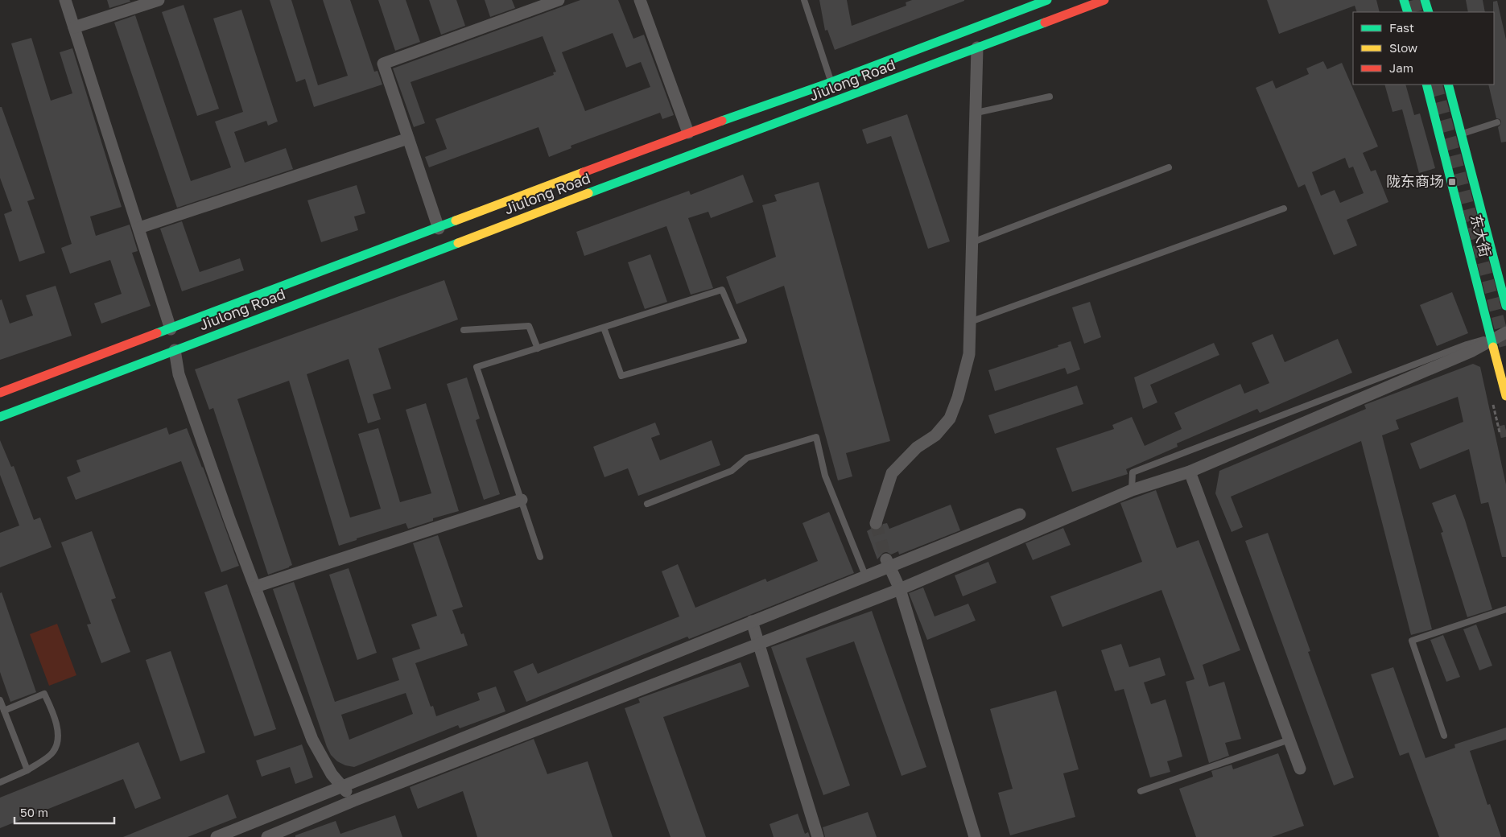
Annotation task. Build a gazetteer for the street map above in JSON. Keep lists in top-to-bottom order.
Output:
{
  "streets": {
    "main road": ["Jiulong Road", "东大街"]
  },
  "places": {
    "transit": ["陇东商场"]
  },
  "legend": ["Fast", "Slow", "Jam"],
  "scale_bar": "50 m"
}
